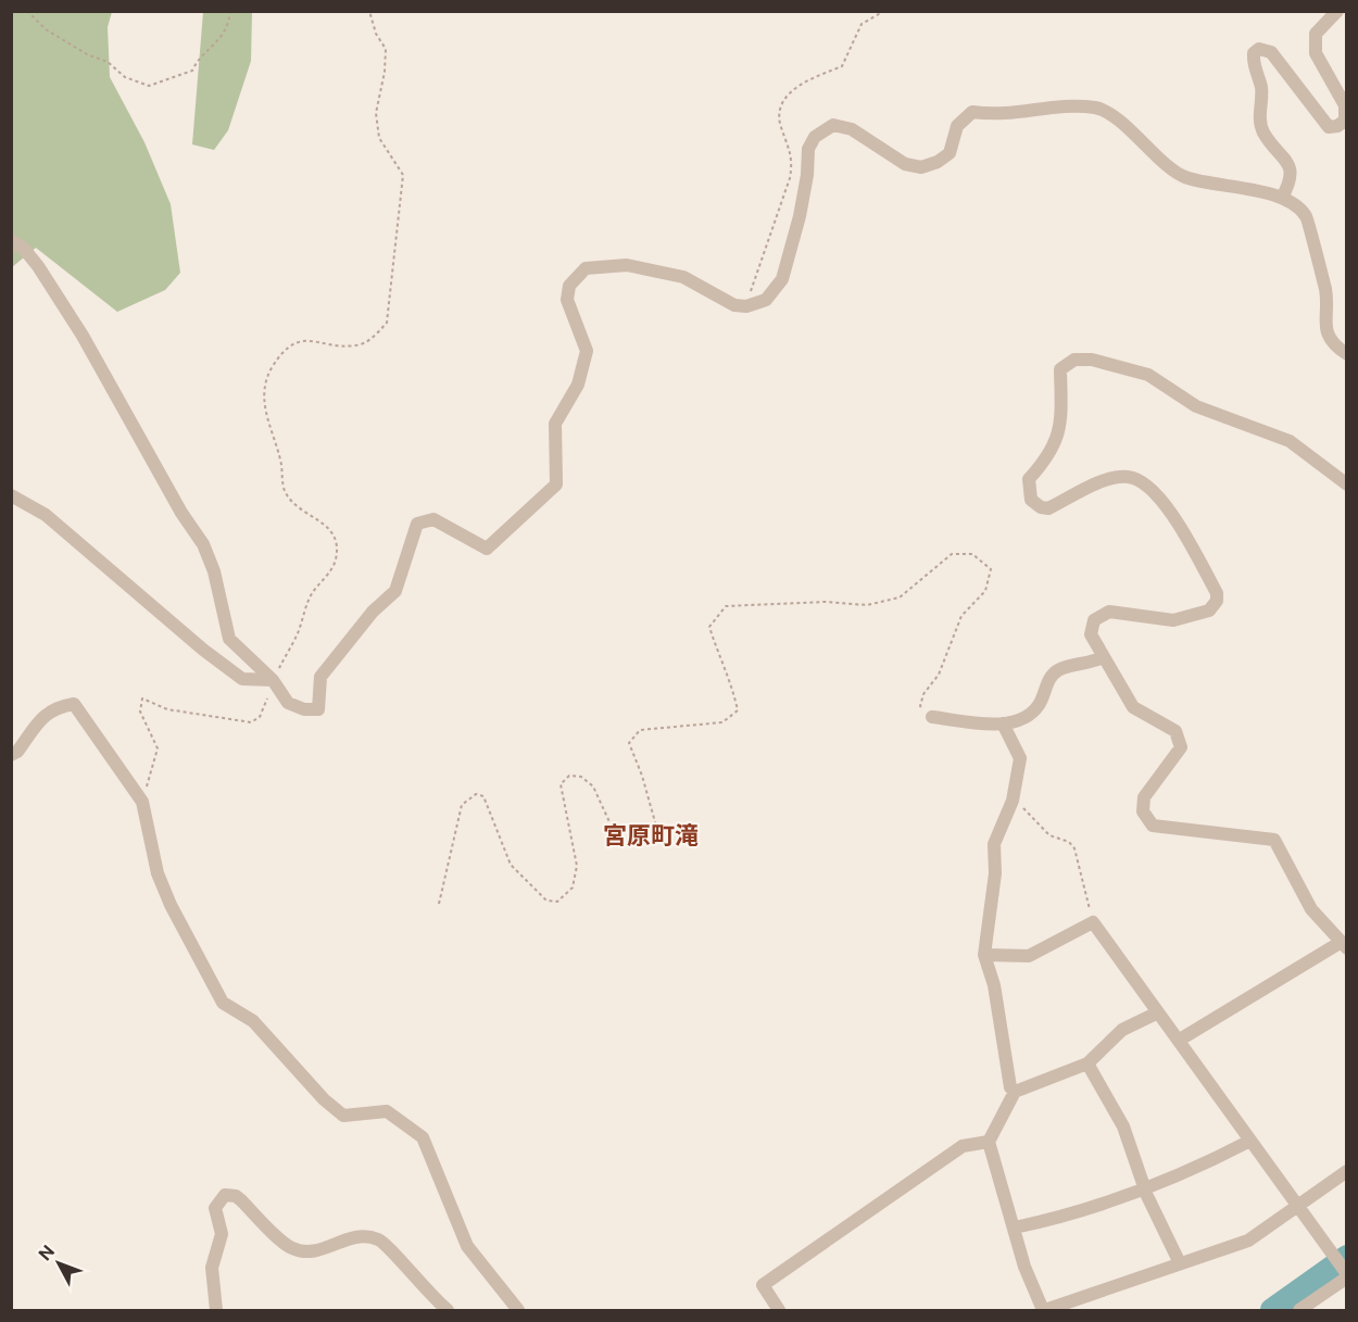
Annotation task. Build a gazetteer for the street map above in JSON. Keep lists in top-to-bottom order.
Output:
{
  "districts": ["宮原町滝"],
  "north": "top left"
}
